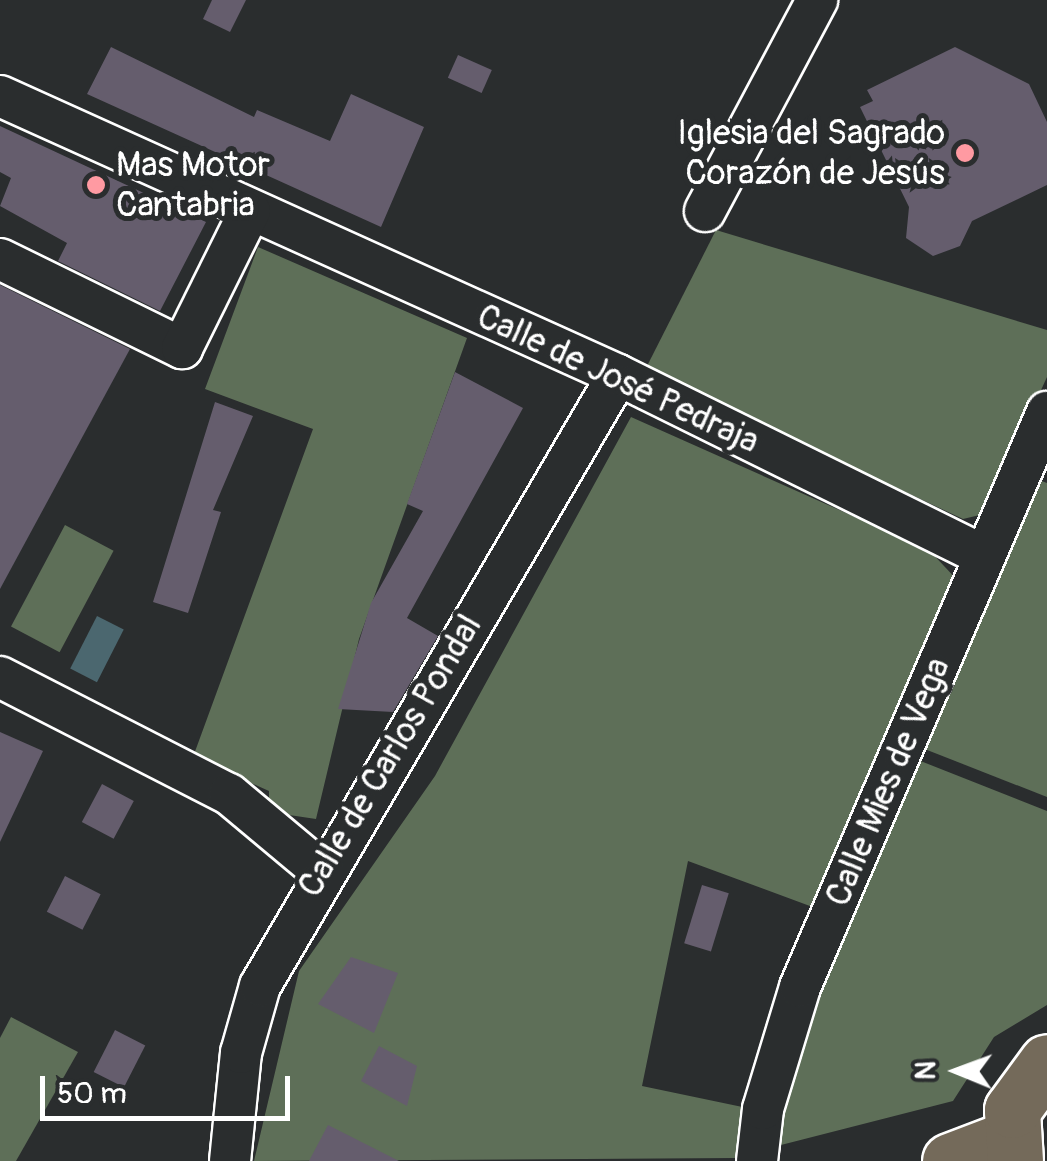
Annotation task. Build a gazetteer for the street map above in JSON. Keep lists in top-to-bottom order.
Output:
{
  "streets": {
    "street": ["Calle de José Pedraja", "Calle de Carlos Pondal", "Calle Mies de Vega"]
  },
  "crossings": [
    ["Calle de José Pedraja", "Calle de Carlos Pondal"],
    ["Calle de José Pedraja", "Calle Mies de Vega"]
  ],
  "places": ["Iglesia del Sagrado Corazón de Jesús", "Mas Motor Cantabria"],
  "scale_bar": "50 m",
  "north": "left"
}
